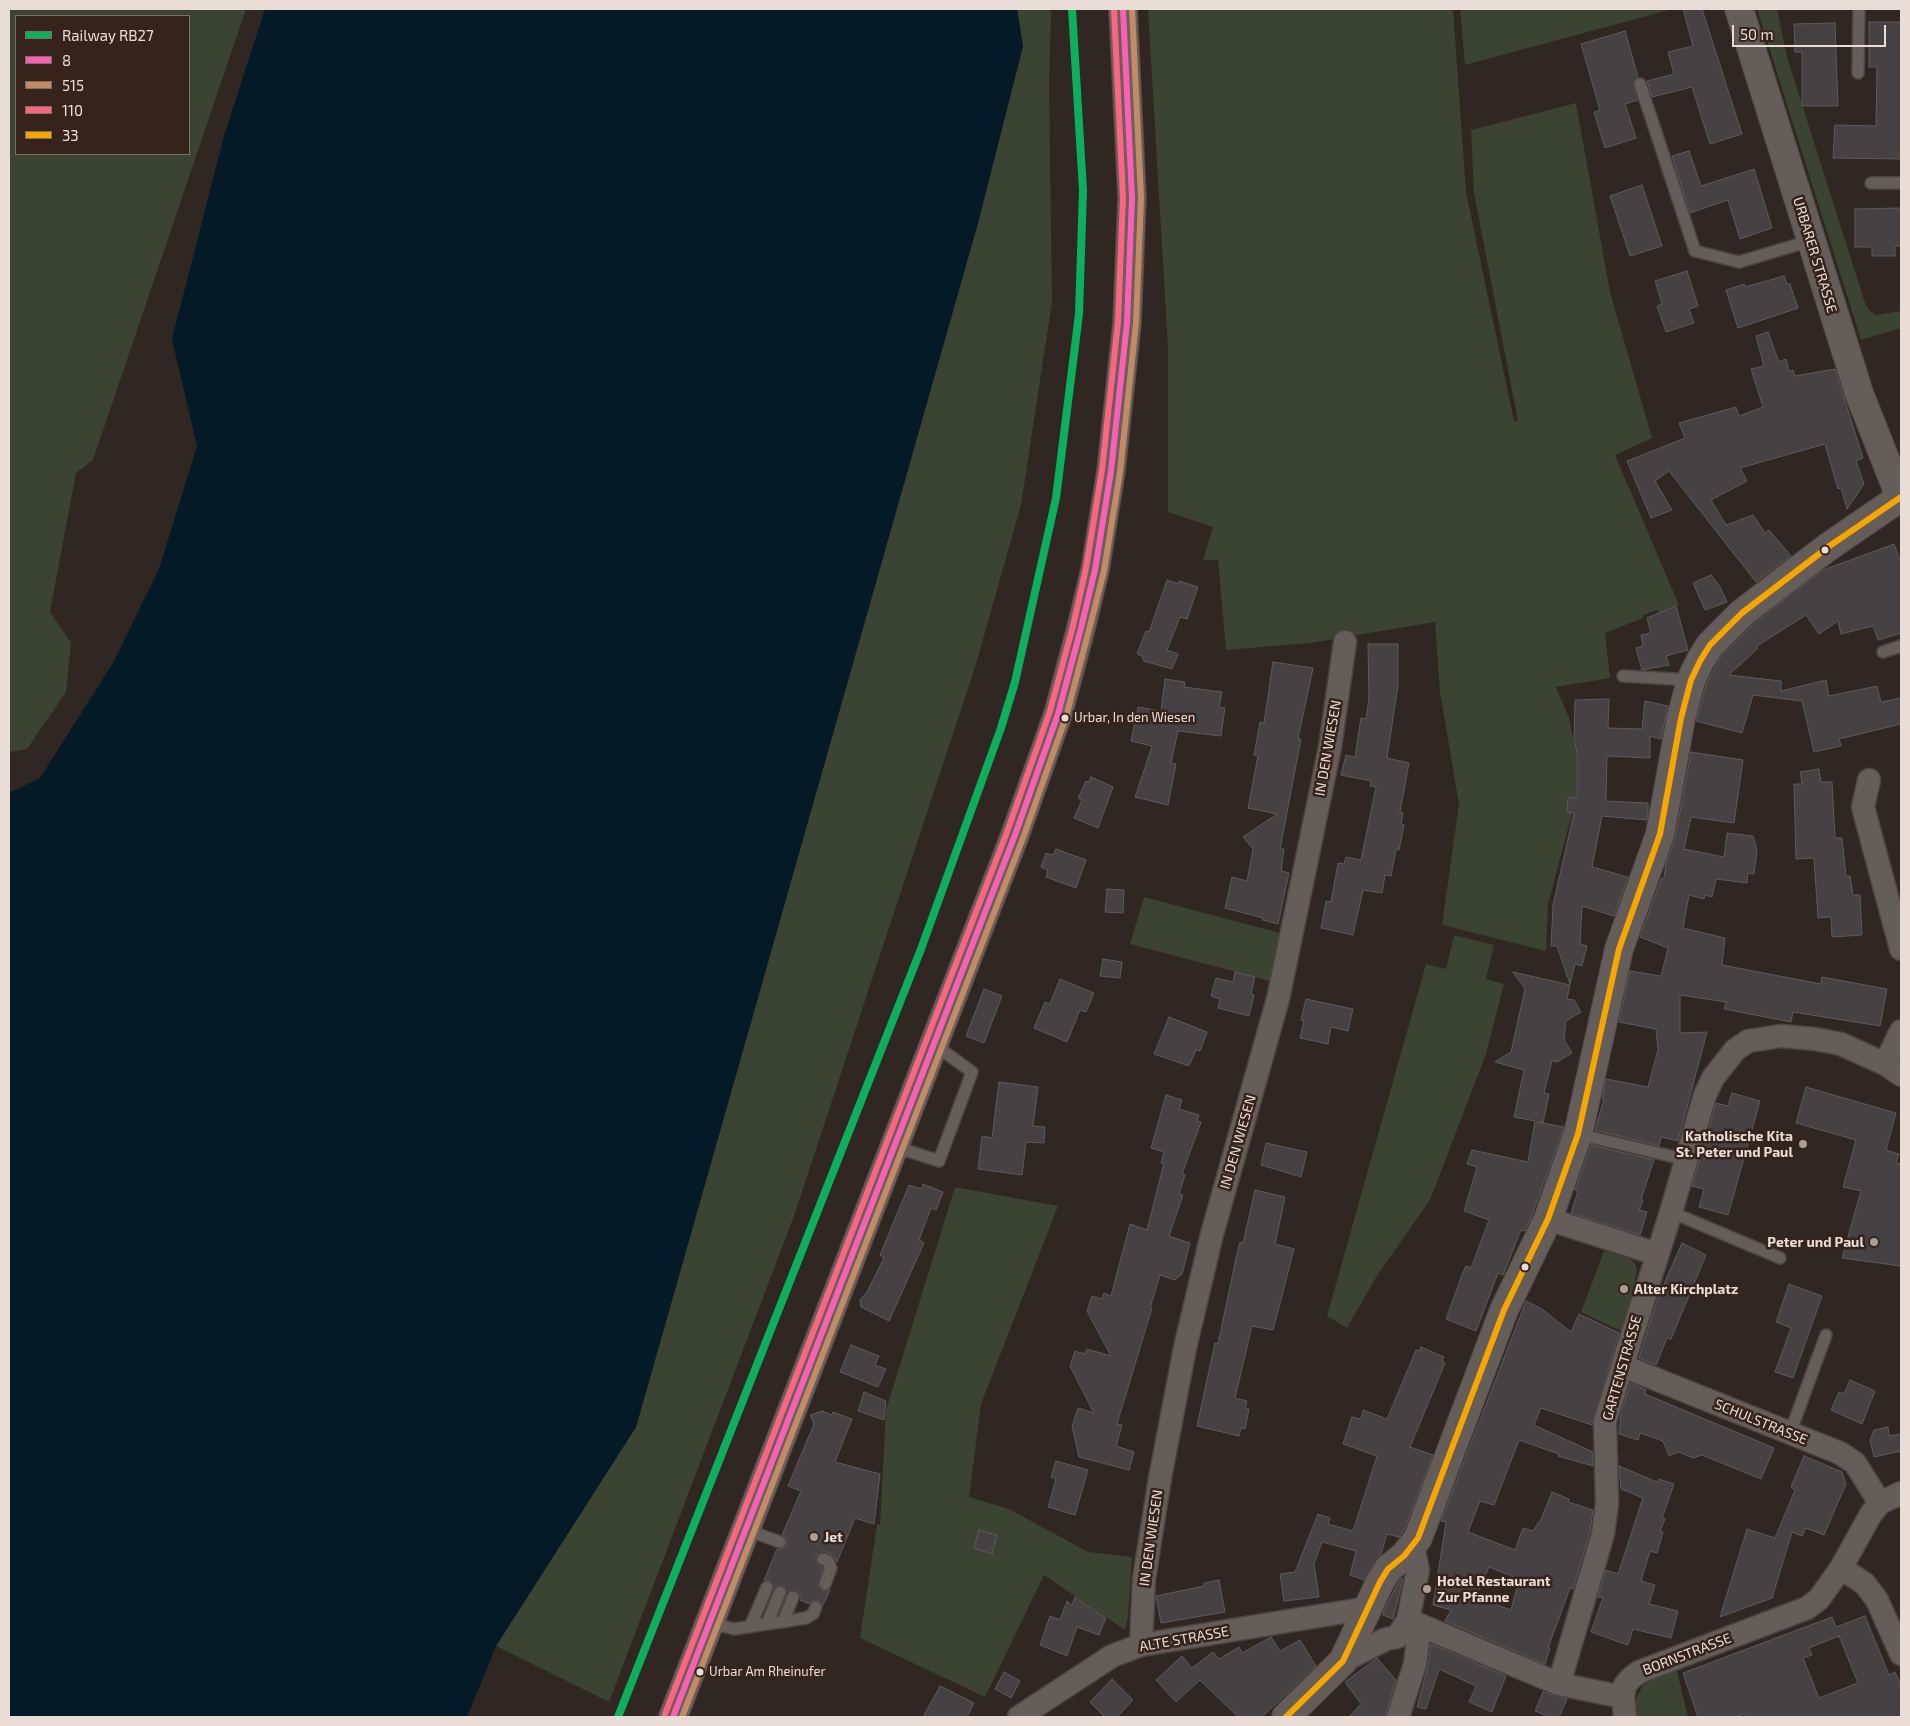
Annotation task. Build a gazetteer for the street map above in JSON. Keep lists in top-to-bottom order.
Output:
{
  "streets": {
    "street": [
      "URBARER STRASSE",
      "IN DEN WIESEN",
      "GARTENSTRASSE",
      "SCHULSTRASSE",
      "ALTE STRASSE",
      "BORNSTRASSE"
    ]
  },
  "crossings": [
    ["IN DEN WIESEN", "ALTE STRASSE"],
    ["GARTENSTRASSE", "SCHULSTRASSE"],
    ["GARTENSTRASSE", "BORNSTRASSE"],
    ["SCHULSTRASSE", "BORNSTRASSE"]
  ],
  "places": [
    "Urbar, In den Wiesen",
    "Katholische Kita St. Peter und Paul",
    "Peter und Paul",
    "Alter Kirchplatz",
    "Jet",
    "Hotel Restaurant Zur Pfanne",
    "Urbar Am Rheinufer"
  ],
  "lines": [
    "rail line RB27",
    "transit line 8",
    "transit line 515",
    "transit line 110",
    "transit line 33"
  ],
  "legend": [
    "Railway RB27",
    "8",
    "515",
    "110",
    "33"
  ],
  "scale_bar": "50 m"
}
